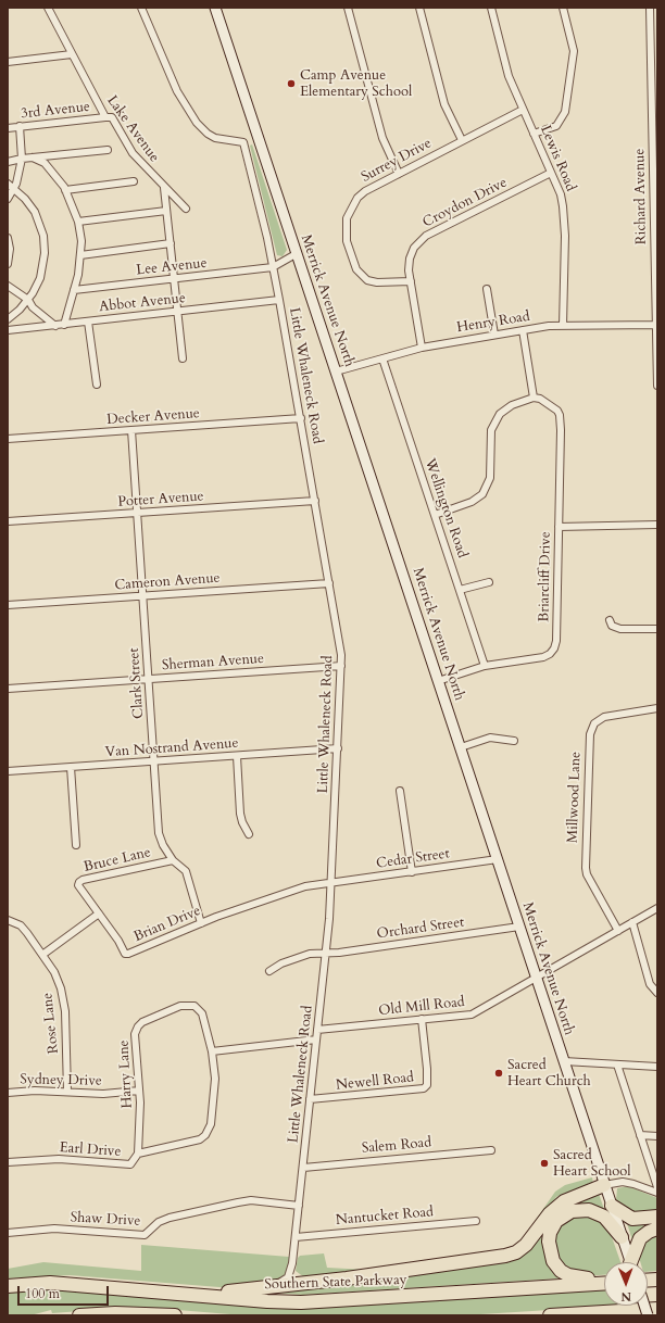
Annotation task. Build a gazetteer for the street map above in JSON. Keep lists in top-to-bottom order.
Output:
{
  "streets": {
    "highway": ["Southern State Parkway"],
    "main road": ["Merrick Avenue North"],
    "street": [
      "3rd Avenue",
      "Lake Avenue",
      "Lewis Road",
      "Surrey Drive",
      "Richard Avenue",
      "Croydon Drive",
      "Lee Avenue",
      "Abbot Avenue",
      "Henry Road",
      "Little Whaleneck Road",
      "Decker Avenue",
      "Potter Avenue",
      "Wellington Road",
      "Briarcliff Drive",
      "Cameron Avenue",
      "Sherman Avenue",
      "Clark Street",
      "Van Nostrand Avenue",
      "Millwood Lane",
      "Cedar Street",
      "Bruce Lane",
      "Brian Drive",
      "Orchard Street",
      "Old Mill Road",
      "Rose Lane",
      "Harry Lane",
      "Sydney Drive",
      "Newell Road",
      "Salem Road",
      "Earl Drive",
      "Nantucket Road",
      "Shaw Drive"
    ]
  },
  "crossings": [
    ["3rd Avenue", "Lake Avenue"],
    ["Lewis Road", "Surrey Drive"],
    ["Lewis Road", "Croydon Drive"],
    ["Lewis Road", "Henry Road"],
    ["Surrey Drive", "Croydon Drive"],
    ["Richard Avenue", "Henry Road"],
    ["Croydon Drive", "Henry Road"],
    ["Lee Avenue", "Little Whaleneck Road"],
    ["Merrick Avenue North", "Henry Road"],
    ["Merrick Avenue North", "Briarcliff Drive"],
    ["Merrick Avenue North", "Cedar Street"],
    ["Merrick Avenue North", "Orchard Street"],
    ["Merrick Avenue North", "Old Mill Road"],
    ["Abbot Avenue", "Little Whaleneck Road"],
    ["Henry Road", "Wellington Road"],
    ["Little Whaleneck Road", "Decker Avenue"],
    ["Little Whaleneck Road", "Potter Avenue"],
    ["Little Whaleneck Road", "Cameron Avenue"],
    ["Little Whaleneck Road", "Sherman Avenue"],
    ["Little Whaleneck Road", "Van Nostrand Avenue"],
    ["Little Whaleneck Road", "Cedar Street"],
    ["Little Whaleneck Road", "Brian Drive"],
    ["Little Whaleneck Road", "Orchard Street"],
    ["Little Whaleneck Road", "Old Mill Road"],
    ["Little Whaleneck Road", "Newell Road"],
    ["Little Whaleneck Road", "Salem Road"],
    ["Little Whaleneck Road", "Nantucket Road"],
    ["Little Whaleneck Road", "Shaw Drive"],
    ["Decker Avenue", "Clark Street"],
    ["Potter Avenue", "Clark Street"],
    ["Wellington Road", "Briarcliff Drive"],
    ["Cameron Avenue", "Clark Street"],
    ["Sherman Avenue", "Clark Street"],
    ["Clark Street", "Van Nostrand Avenue"],
    ["Clark Street", "Bruce Lane"],
    ["Clark Street", "Brian Drive"],
    ["Millwood Lane", "Old Mill Road"],
    ["Cedar Street", "Brian Drive"],
    ["Bruce Lane", "Brian Drive"],
    ["Old Mill Road", "Newell Road"],
    ["Rose Lane", "Sydney Drive"],
    ["Harry Lane", "Sydney Drive"],
    ["Harry Lane", "Earl Drive"]
  ],
  "places": ["Camp Avenue Elementary School", "Sacred Heart Church", "Sacred Heart School"],
  "scale_bar": "100 m",
  "north": "bottom"
}
